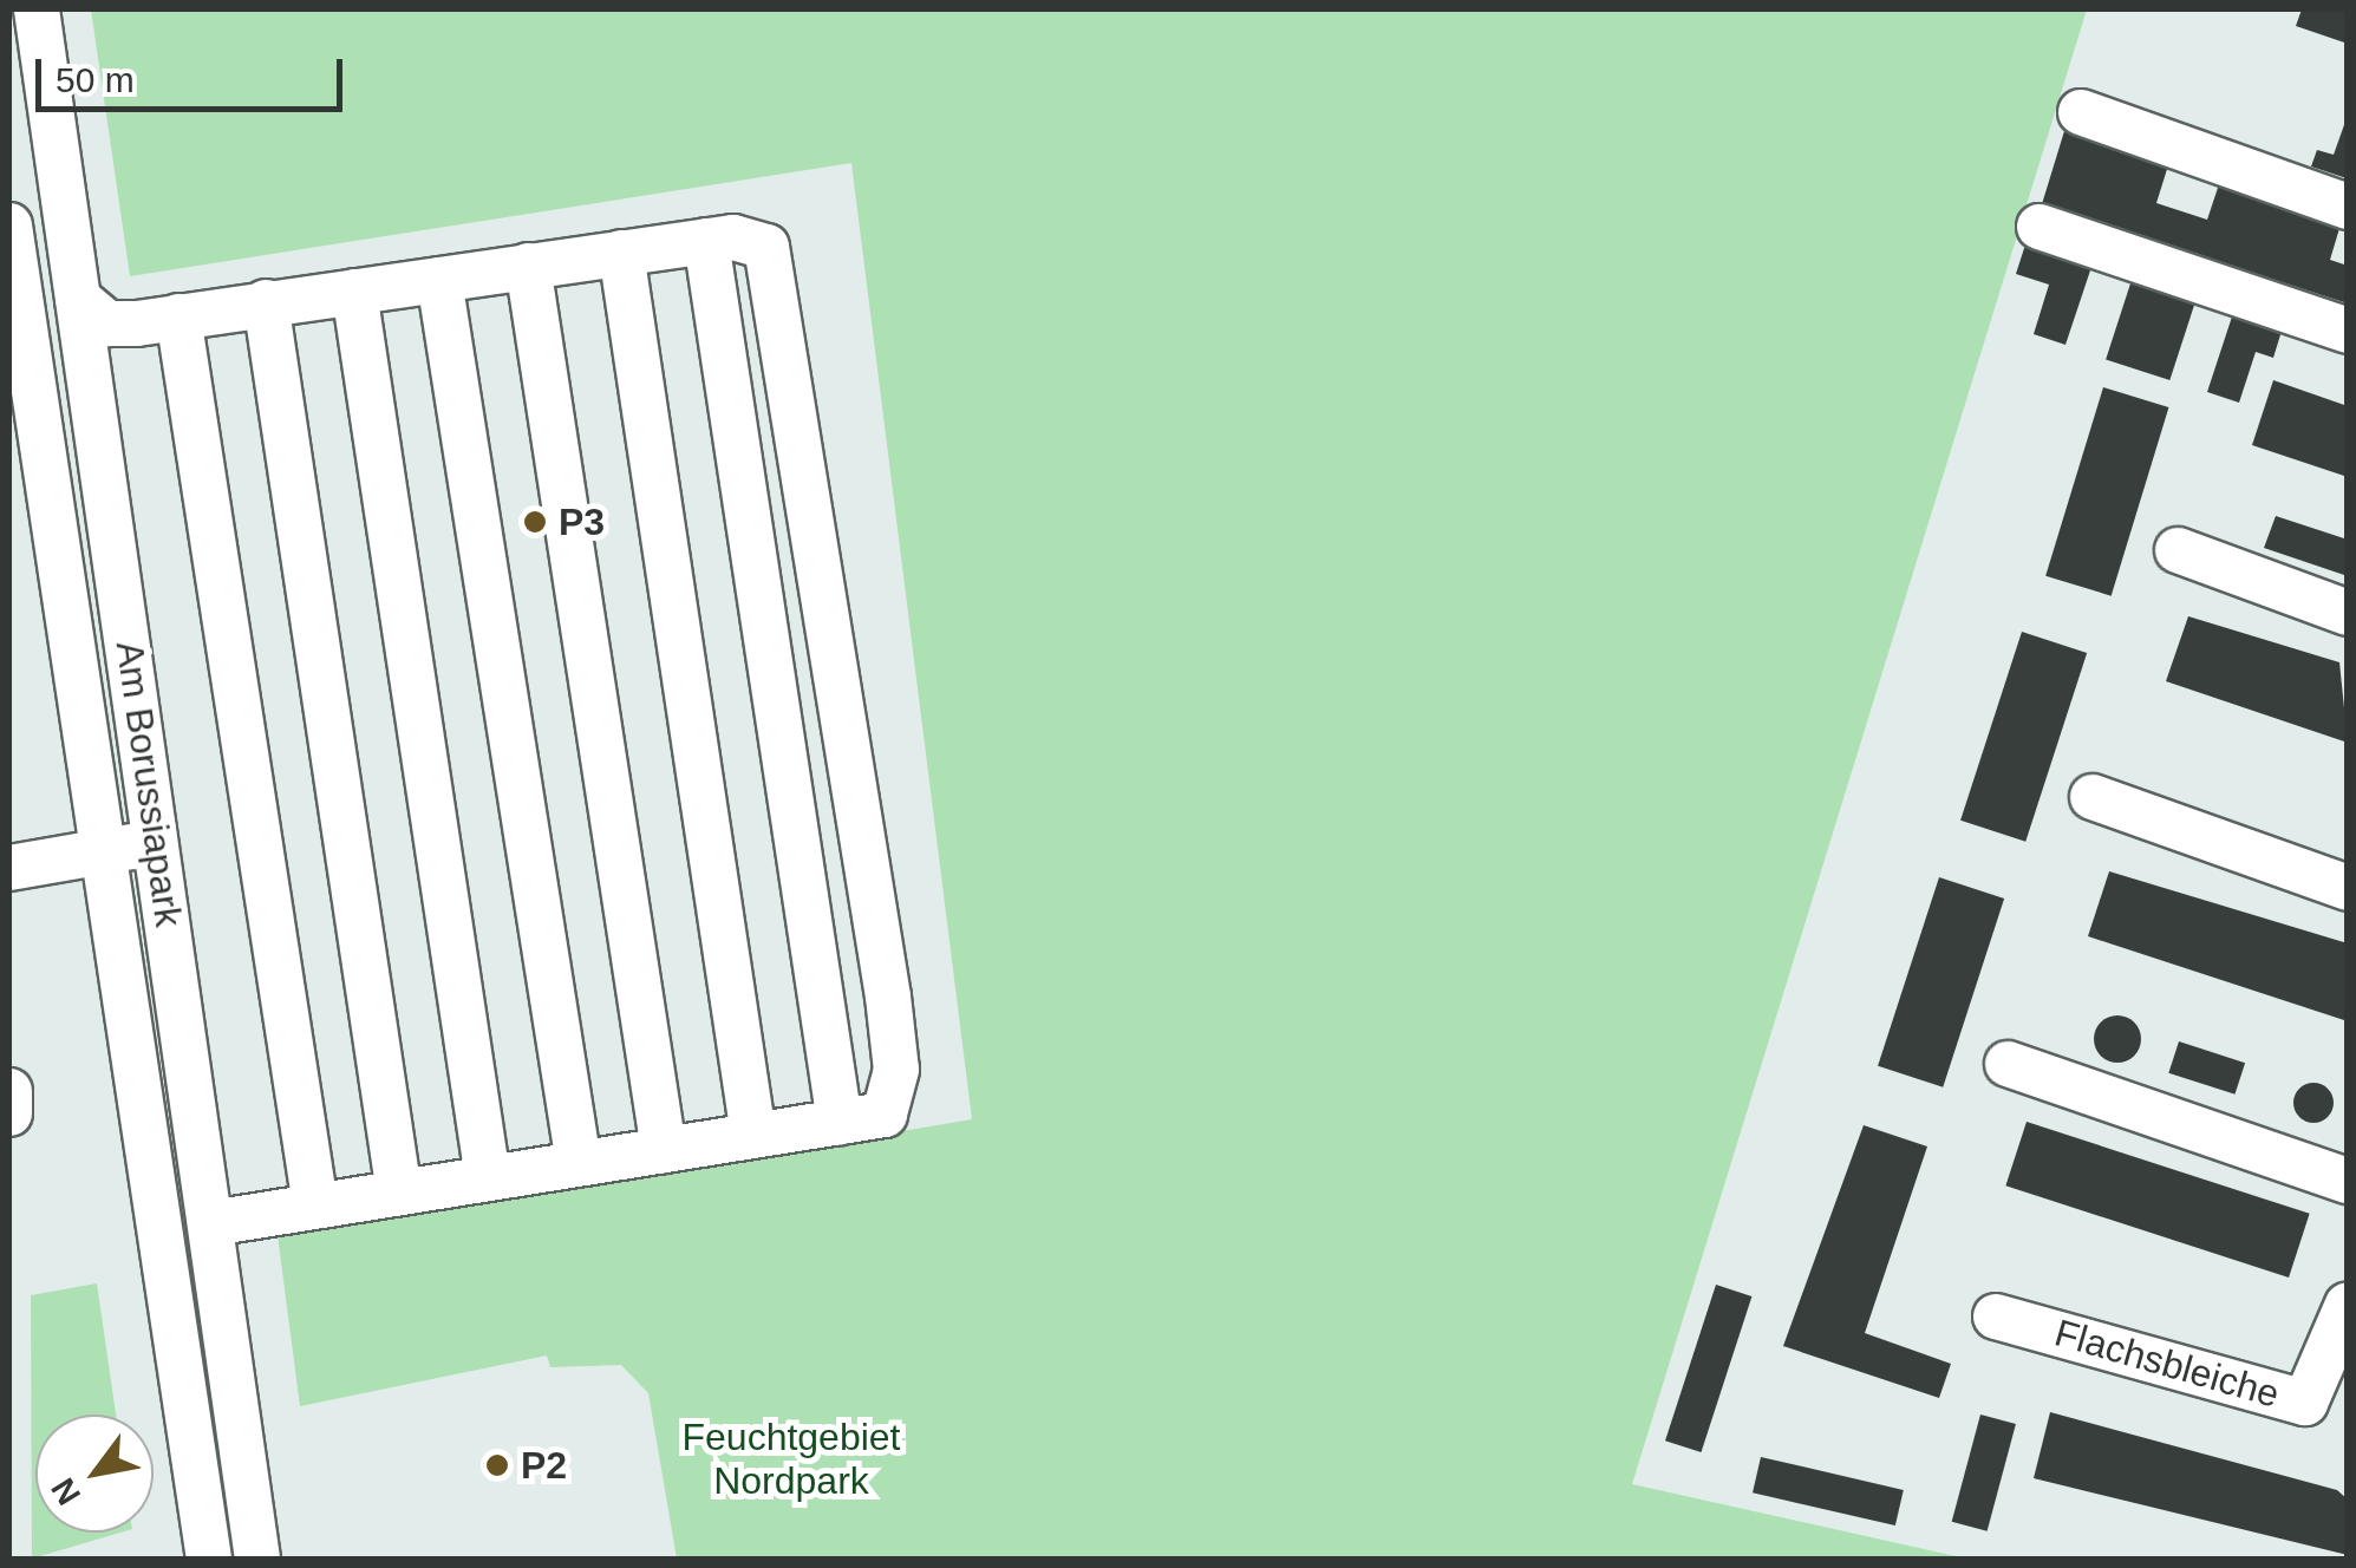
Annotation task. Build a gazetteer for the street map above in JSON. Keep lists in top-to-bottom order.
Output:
{
  "streets": {
    "street": ["Am Borussiapark", "Flachsbleiche"]
  },
  "parks": ["Feuchtgebiet Nordpark"],
  "places": ["P3", "P2"],
  "scale_bar": "50 m",
  "north": "bottom left"
}
